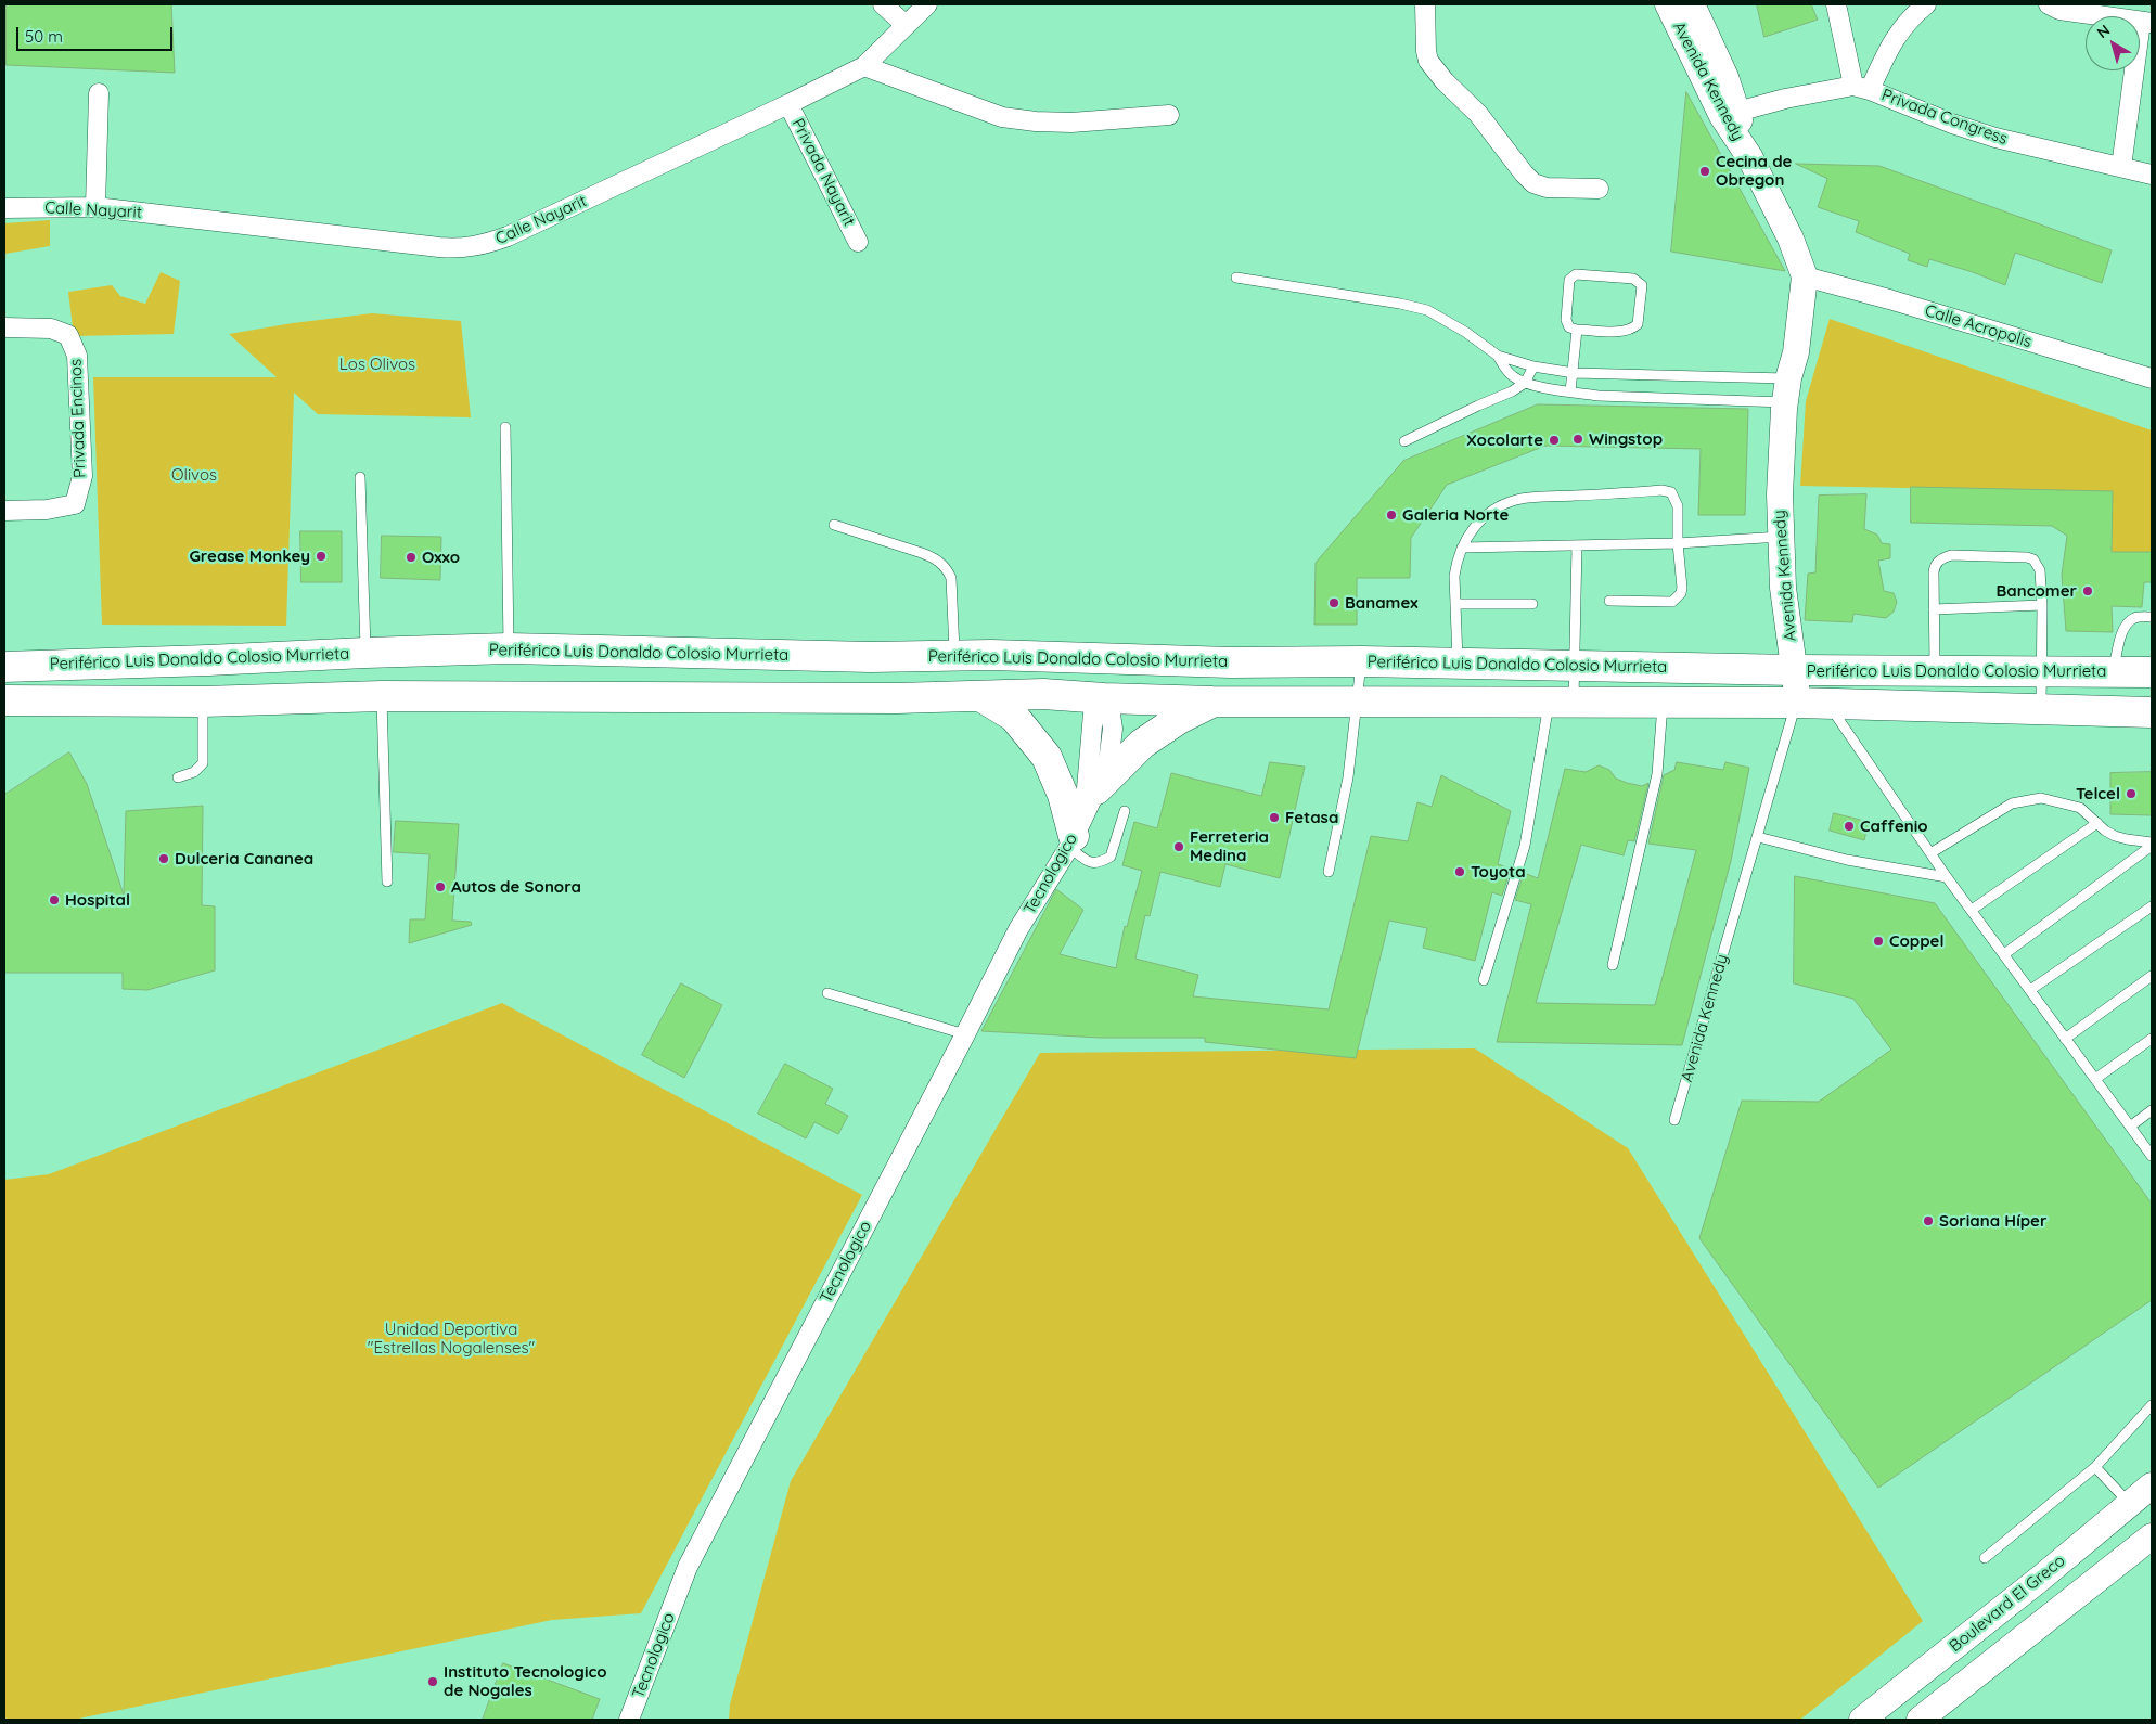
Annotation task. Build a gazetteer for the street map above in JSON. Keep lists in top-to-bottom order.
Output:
{
  "streets": {
    "main road": ["Periférico Luis Donaldo Colosio Murrieta"],
    "street": [
      "Avenida Kennedy",
      "Privada Congress",
      "Privada Nayarit",
      "Calle Nayarit",
      "Calle Acropolis",
      "Privada Encinos",
      "Tecnologico",
      "Boulevard El Greco"
    ]
  },
  "crossings": [
    ["Avenida Kennedy", "Calle Acropolis"],
    ["Avenida Kennedy", "Periférico Luis Donaldo Colosio Murrieta"],
    ["Privada Nayarit", "Calle Nayarit"],
    ["Periférico Luis Donaldo Colosio Murrieta", "Tecnologico"]
  ],
  "parks": ["Los Olivos", "Olivos", "Unidad Deportiva \"Estrellas Nogalenses\""],
  "places": [
    "Cecina de Obregon",
    "Wingstop",
    "Xocolarte",
    "Galeria Norte",
    "Grease Monkey",
    "Oxxo",
    "Bancomer",
    "Banamex",
    "Telcel",
    "Fetasa",
    "Caffenio",
    "Ferreteria Medina",
    "Dulceria Cananea",
    "Toyota",
    "Autos de Sonora",
    "Hospital",
    "Coppel",
    "Soriana Híper",
    "Instituto Tecnologico de Nogales"
  ],
  "scale_bar": "50 m",
  "north": "top left"
}
